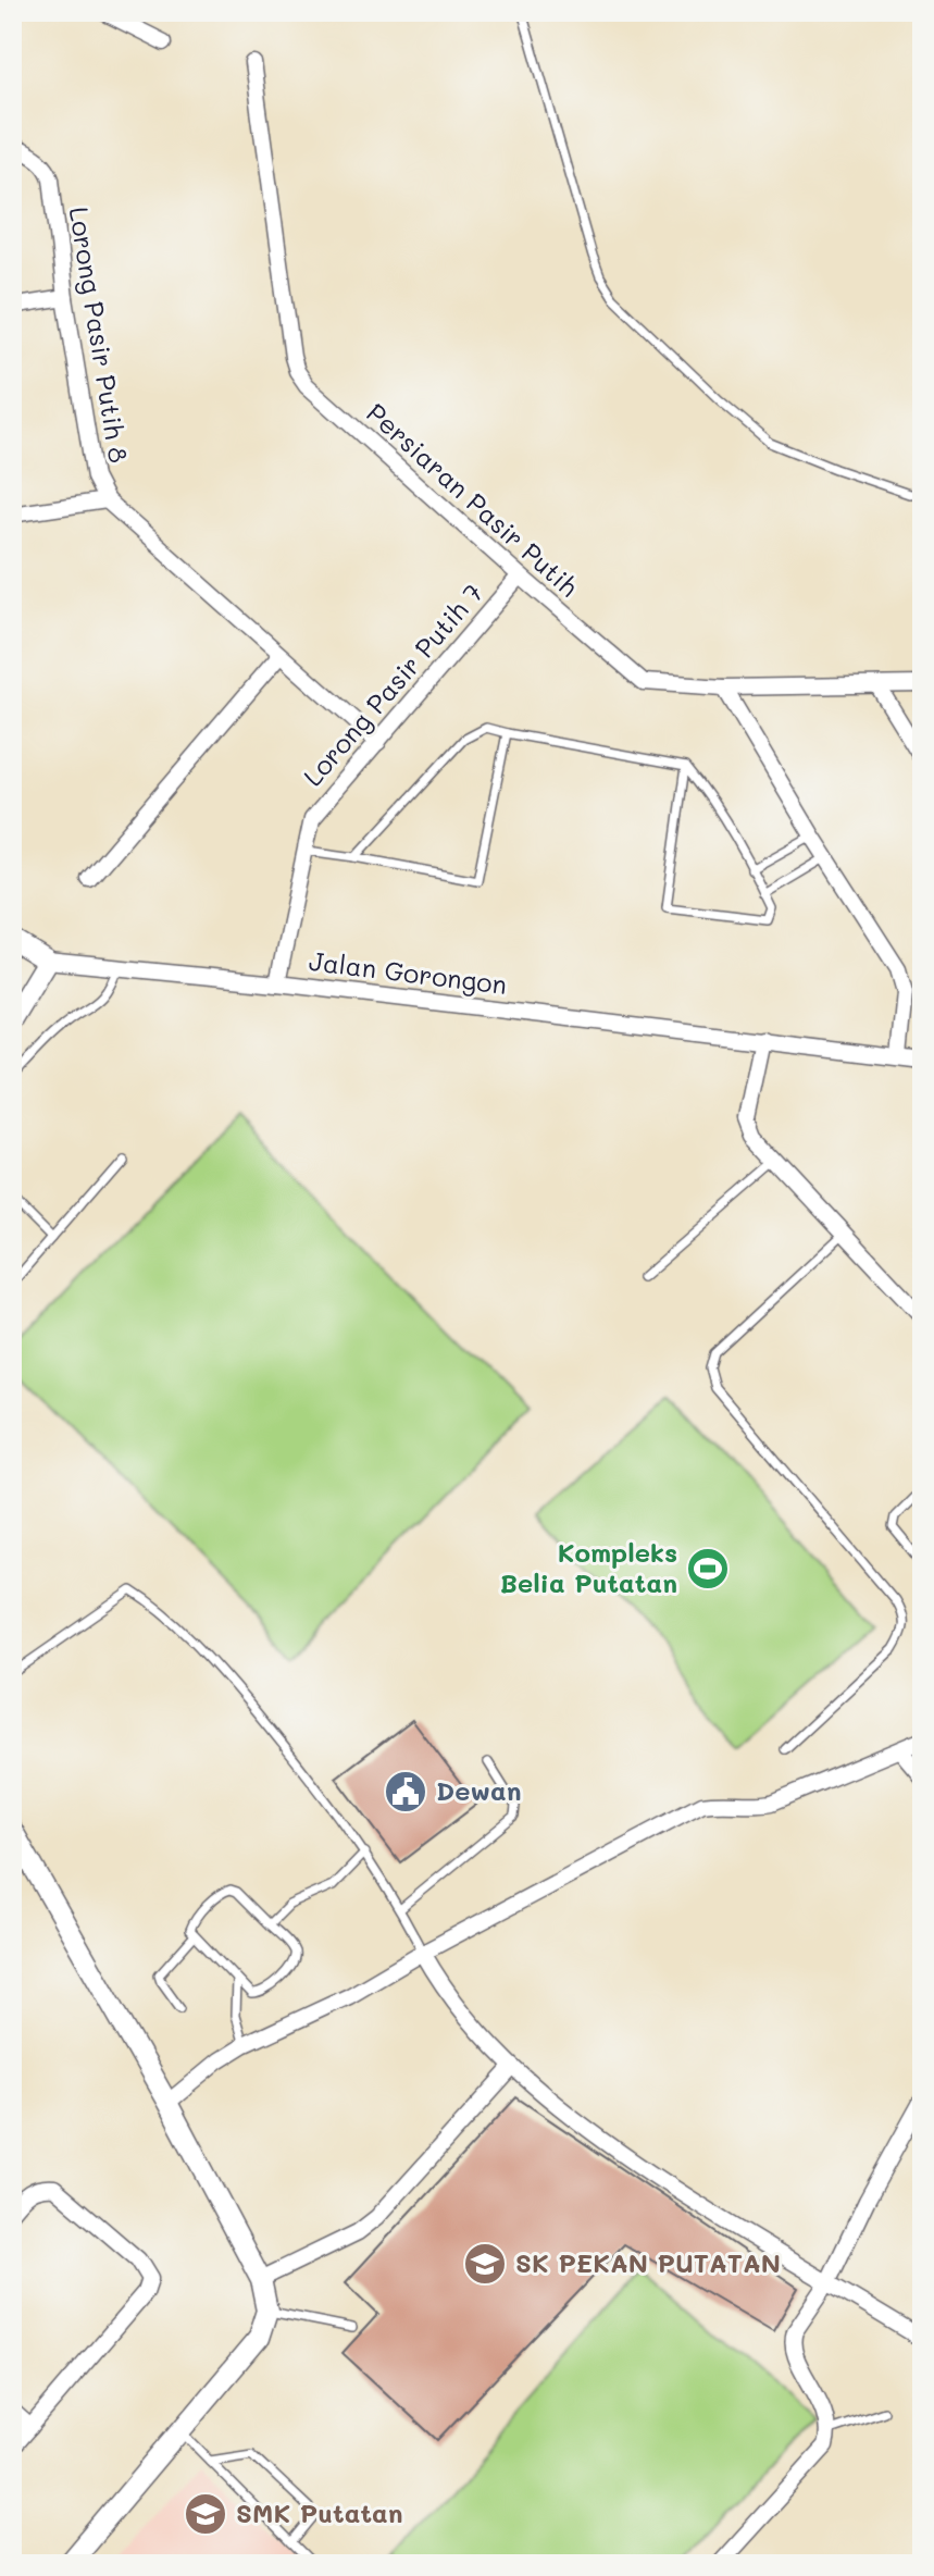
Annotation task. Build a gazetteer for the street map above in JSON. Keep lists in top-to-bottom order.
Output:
{
  "streets": {
    "street": [
      "Lorong Pasir Putih 8",
      "Persiaran Pasir Putih",
      "Lorong Pasir Putih 7",
      "Jalan Gorongon"
    ]
  },
  "crossings": [
    ["Lorong Pasir Putih 8", "Lorong Pasir Putih 7"],
    ["Persiaran Pasir Putih", "Lorong Pasir Putih 7"],
    ["Lorong Pasir Putih 7", "Jalan Gorongon"]
  ],
  "places": {
    "sports": ["Kompleks Belia Putatan"],
    "public building": ["Dewan"],
    "school or university": ["SK PEKAN PUTATAN", "SMK Putatan"]
  }
}
